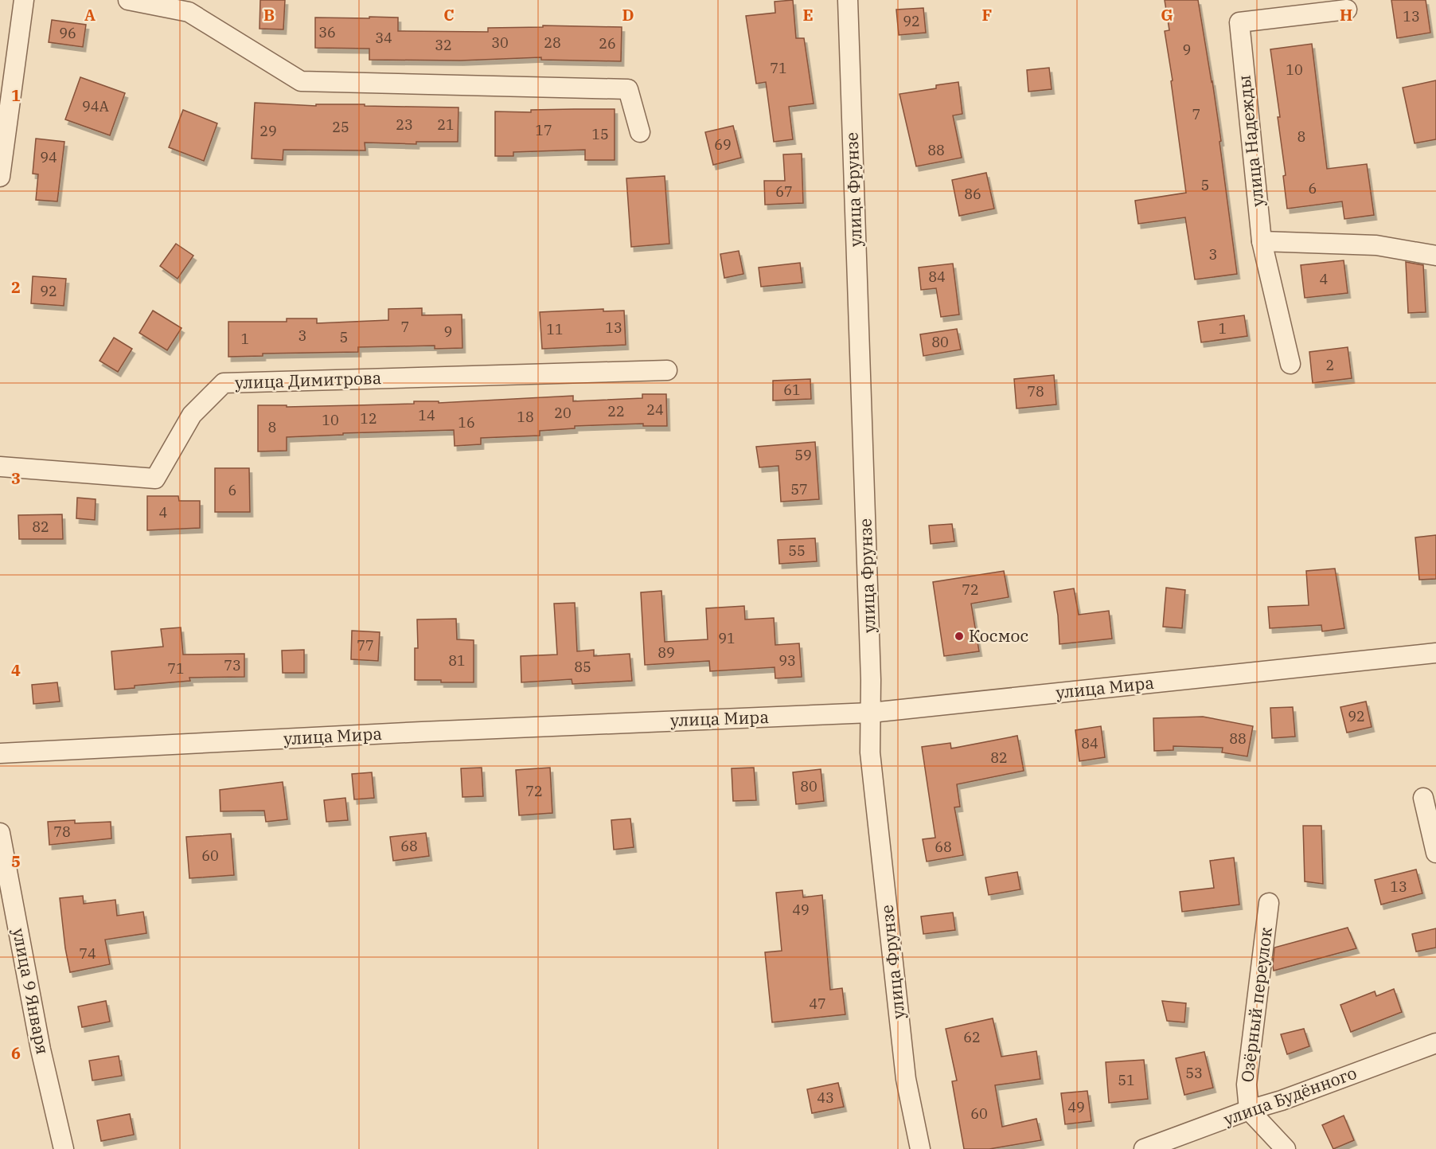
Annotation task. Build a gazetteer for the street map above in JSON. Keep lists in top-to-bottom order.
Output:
{
  "streets": {
    "street": [
      "улица Надежды",
      "улица Фрунзе",
      "улица Димитрова",
      "улица Мира",
      "улица 9 Января",
      "Озёрный переулок",
      "улица Будённого"
    ]
  },
  "crossings": [
    ["улица Фрунзе", "улица Мира"],
    ["Озёрный переулок", "улица Будённого"]
  ],
  "places": ["Космос"],
  "house_numbers": [
    "13",
    "92",
    "36",
    "96",
    "34",
    "30",
    "28",
    "26",
    "32",
    "9",
    "71",
    "10",
    "94А",
    "7",
    "23",
    "21",
    "25",
    "17",
    "29",
    "15",
    "8",
    "69",
    "88",
    "94",
    "5",
    "6",
    "67",
    "86",
    "3",
    "84",
    "4",
    "92",
    "7",
    "13",
    "1",
    "11",
    "9",
    "3",
    "5",
    "1",
    "80",
    "2",
    "61",
    "78",
    "24",
    "22",
    "20",
    "14",
    "18",
    "12",
    "10",
    "16",
    "8",
    "59",
    "57",
    "6",
    "4",
    "82",
    "55",
    "72",
    "91",
    "77",
    "89",
    "81",
    "93",
    "73",
    "85",
    "71",
    "92",
    "88",
    "84",
    "82",
    "80",
    "72",
    "78",
    "68",
    "68",
    "60",
    "13",
    "49",
    "74",
    "47",
    "62",
    "53",
    "51",
    "43",
    "49",
    "60"
  ],
  "grid": {
    "columns": [
      "A",
      "B",
      "C",
      "D",
      "E",
      "F",
      "G",
      "H"
    ],
    "rows": [
      "1",
      "2",
      "3",
      "4",
      "5",
      "6"
    ]
  }
}
